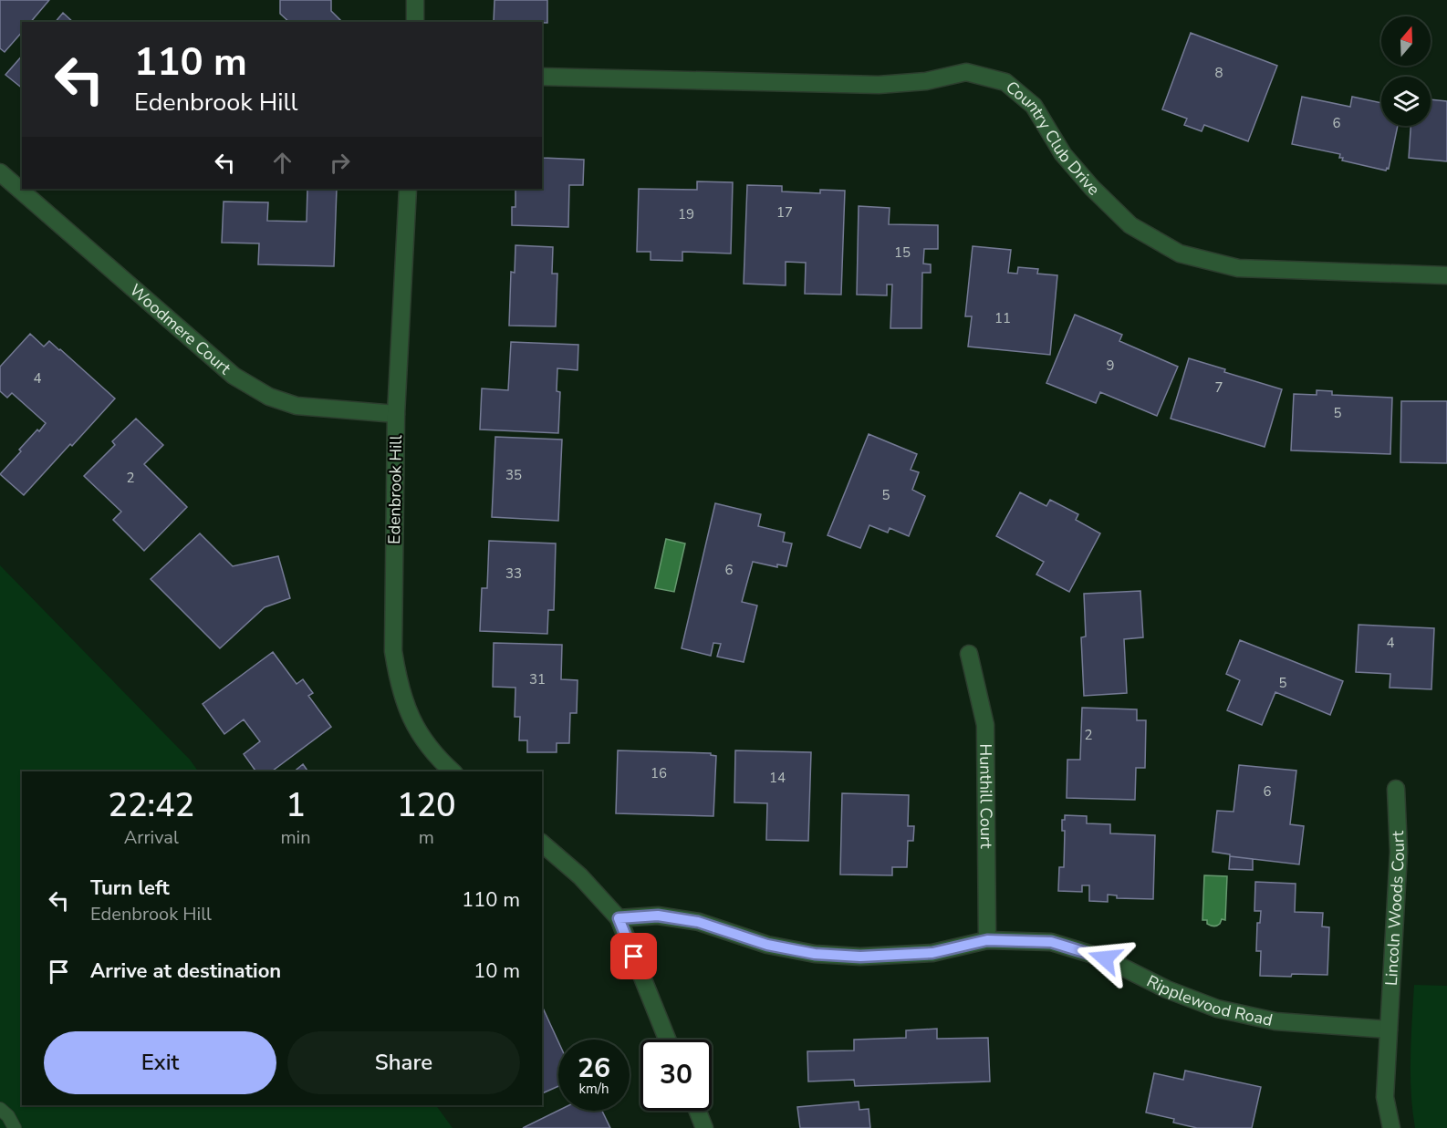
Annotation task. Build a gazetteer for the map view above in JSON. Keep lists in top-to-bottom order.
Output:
{
  "streets": {
    "street": [
      "Country Club Drive",
      "Woodmere Court",
      "Edenbrook Hill",
      "Hunthill Court",
      "Lincoln Woods Court",
      "Ripplewood Road"
    ]
  },
  "crossings": [
    ["Woodmere Court", "Edenbrook Hill"],
    ["Hunthill Court", "Ripplewood Road"],
    ["Lincoln Woods Court", "Ripplewood Road"]
  ],
  "house_numbers": [
    "8",
    "6",
    "17",
    "19",
    "15",
    "11",
    "9",
    "4",
    "7",
    "5",
    "35",
    "2",
    "5",
    "6",
    "33",
    "4",
    "31",
    "5",
    "2",
    "16",
    "14",
    "6"
  ],
  "north": "top",
  "page": {
    "turn": ["110 m", "Edenbrook Hill"],
    "eta": [
      "22:42",
      "Arrival",
      "1",
      "min",
      "120",
      "m"
    ],
    "list": [
      {
        "name": "Turn left",
        "note": "Edenbrook Hill",
        "value": "110 m"
      },
      {
        "name": "Arrive at destination",
        "value": "10 m"
      }
    ],
    "buttons": ["Exit", "Share"],
    "speed": "26 km/h",
    "limit": "30"
  }
}
